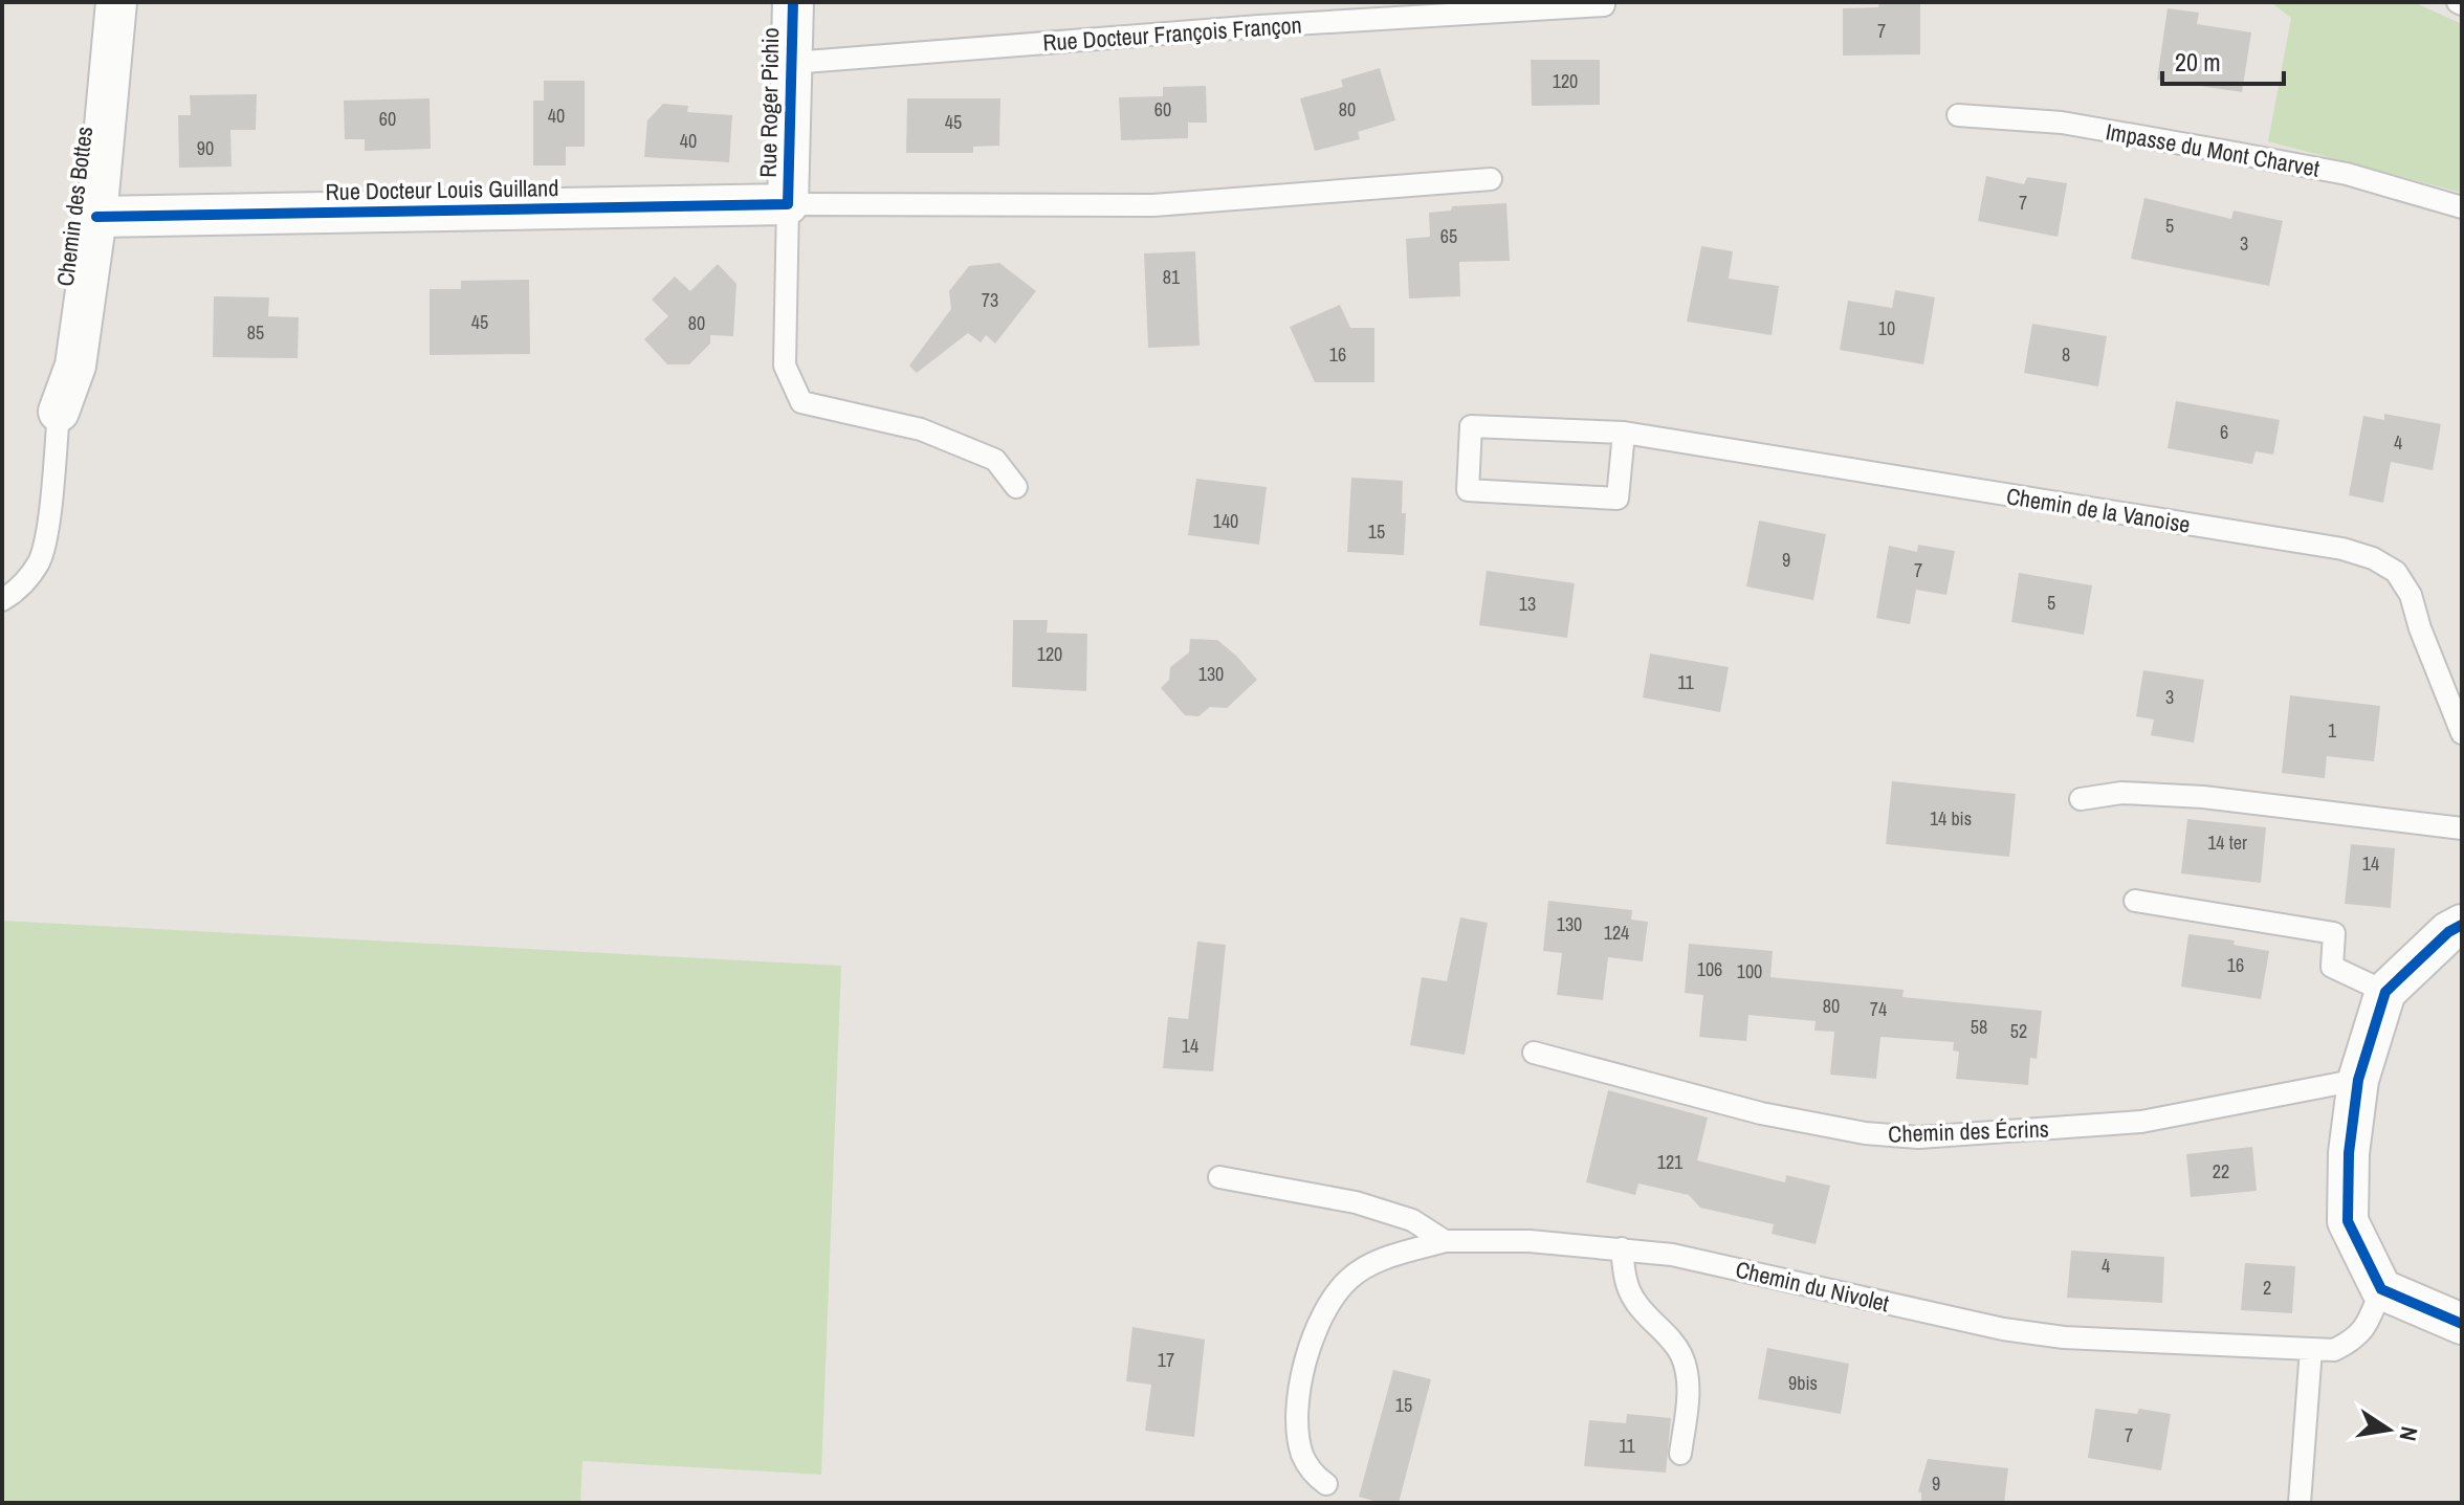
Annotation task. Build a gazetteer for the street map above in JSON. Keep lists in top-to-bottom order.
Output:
{
  "streets": {
    "street": ["Rue Roger Pichio", "Rue Docteur Louis Guilland", "Chemin des Bottes"],
    "lane": [
      "Rue Docteur François Françon",
      "Impasse du Mont Charvet",
      "Chemin de la Vanoise",
      "Chemin des Écrins",
      "Chemin du Nivolet"
    ]
  },
  "crossings": [
    ["Rue Docteur François Françon", "Rue Roger Pichio"],
    ["Rue Roger Pichio", "Rue Docteur Louis Guilland"],
    ["Rue Docteur Louis Guilland", "Chemin des Bottes"]
  ],
  "house_numbers": [
    "7",
    "120",
    "60",
    "80",
    "40",
    "60",
    "45",
    "40",
    "90",
    "7",
    "5",
    "65",
    "3",
    "81",
    "73",
    "45",
    "80",
    "10",
    "85",
    "16",
    "8",
    "6",
    "4",
    "140",
    "15",
    "9",
    "7",
    "5",
    "13",
    "120",
    "130",
    "11",
    "3",
    "1",
    "14 bis",
    "14 ter",
    "14",
    "130",
    "124",
    "16",
    "106",
    "100",
    "80",
    "74",
    "58",
    "52",
    "14",
    "121",
    "22",
    "4",
    "2",
    "17",
    "9bis",
    "15",
    "7",
    "11",
    "9"
  ],
  "scale_bar": "20 m",
  "north": "right"
}
